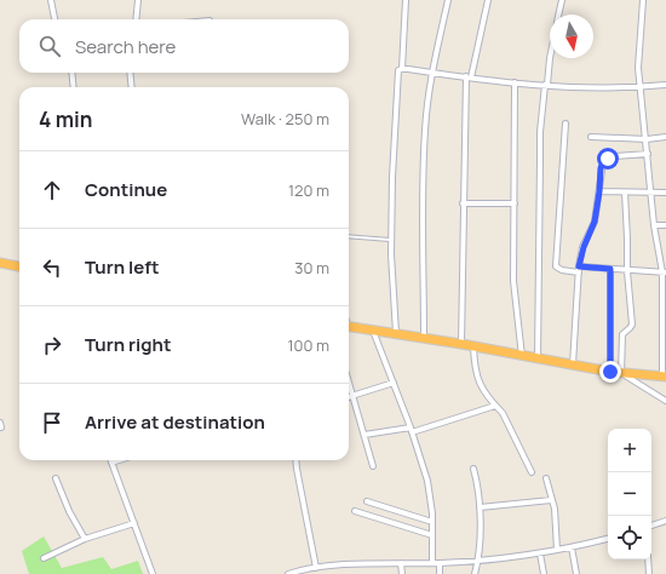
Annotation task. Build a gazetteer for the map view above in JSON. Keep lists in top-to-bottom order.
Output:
{
  "north": "bottom",
  "page": {
    "search": "Search here",
    "heading": ["4 min", "Walk · 250 m"],
    "list": [
      ["Continue", "120 m"],
      ["Turn left", "30 m"],
      ["Turn right", "100 m"],
      "Arrive at destination"
    ],
    "map_buttons": ["+", "−"]
  }
}
